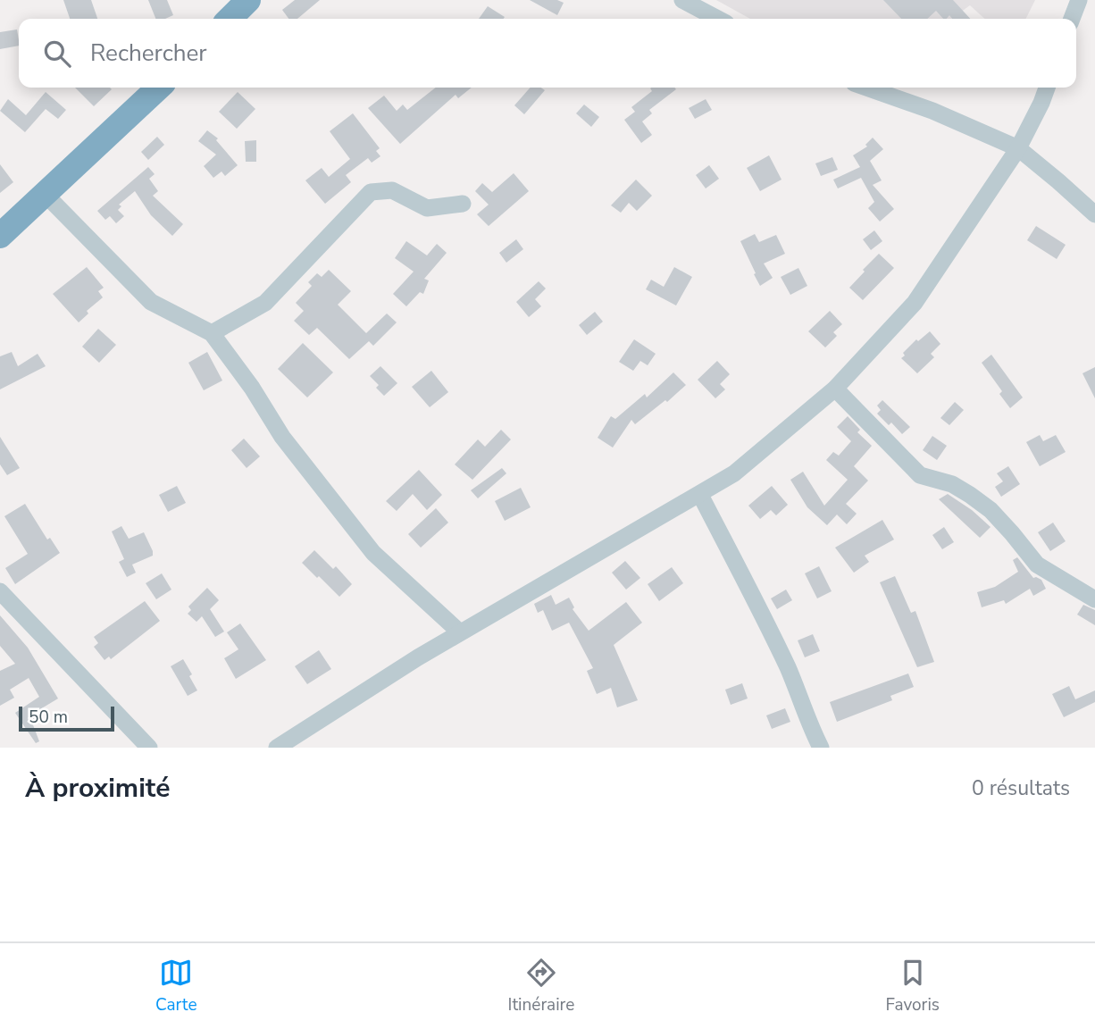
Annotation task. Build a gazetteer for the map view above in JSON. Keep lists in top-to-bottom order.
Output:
{
  "scale_bar": "50 m",
  "page": {
    "search": "Rechercher",
    "scale": "50 m",
    "heading": ["À proximité", "0 résultats"],
    "nav": ["Carte", "Itinéraire", "Favoris"]
  }
}
